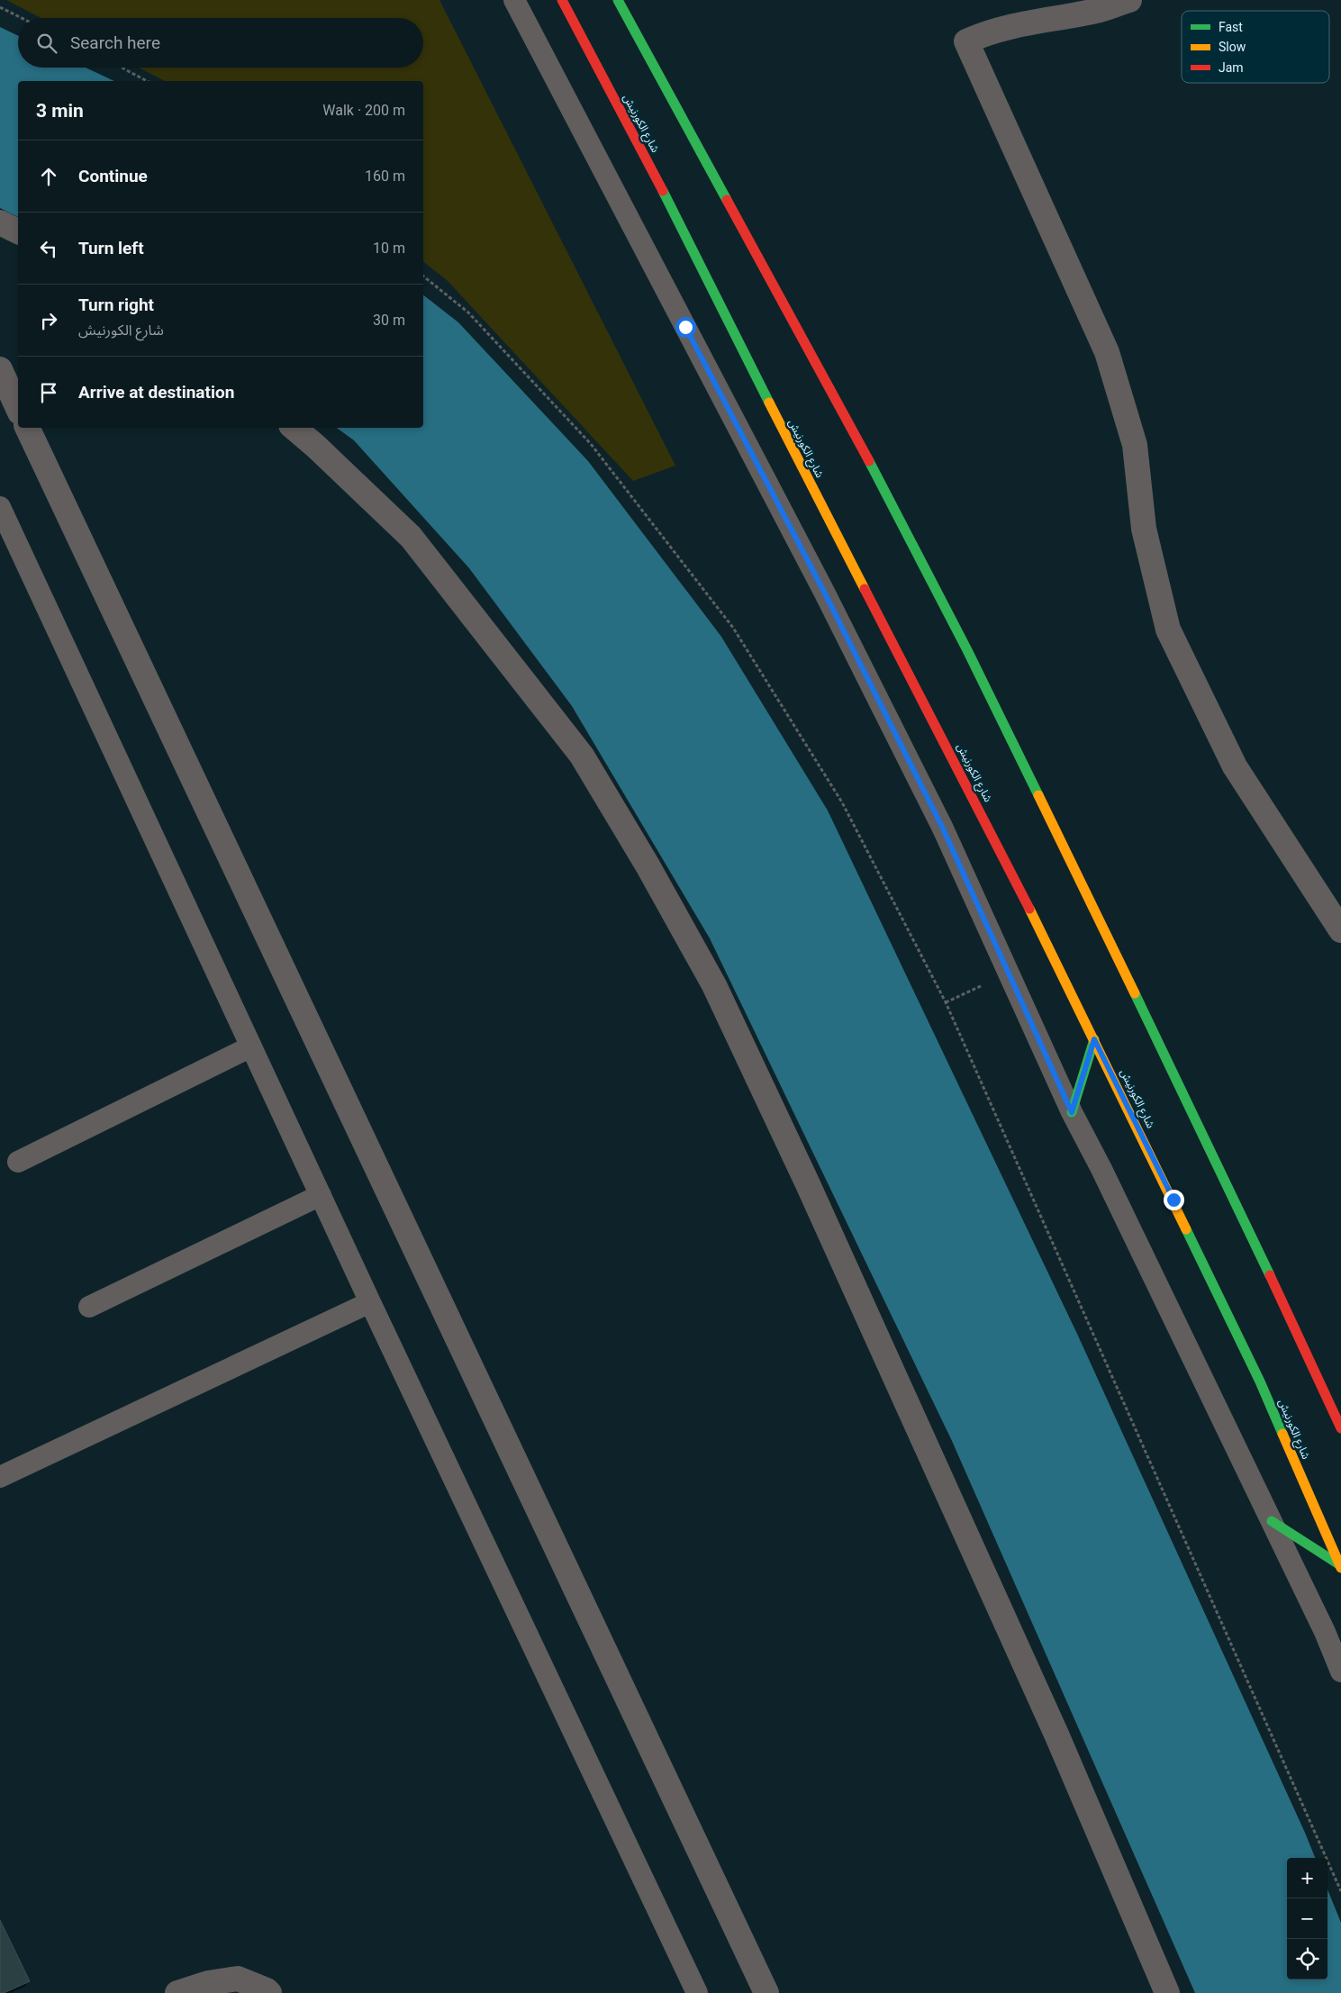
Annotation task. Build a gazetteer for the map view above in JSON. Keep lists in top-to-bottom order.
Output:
{
  "streets": {
    "main road": ["شارع الكورنيش"]
  },
  "legend": ["Fast", "Slow", "Jam"],
  "page": {
    "search": "Search here",
    "heading": ["3 min", "Walk · 200 m"],
    "list": [
      ["Continue", "160 m"],
      ["Turn left", "10 m"],
      ["Turn right", "شارع الكورنيش", "30 m"],
      "Arrive at destination"
    ],
    "map_buttons": ["+", "−"]
  }
}
